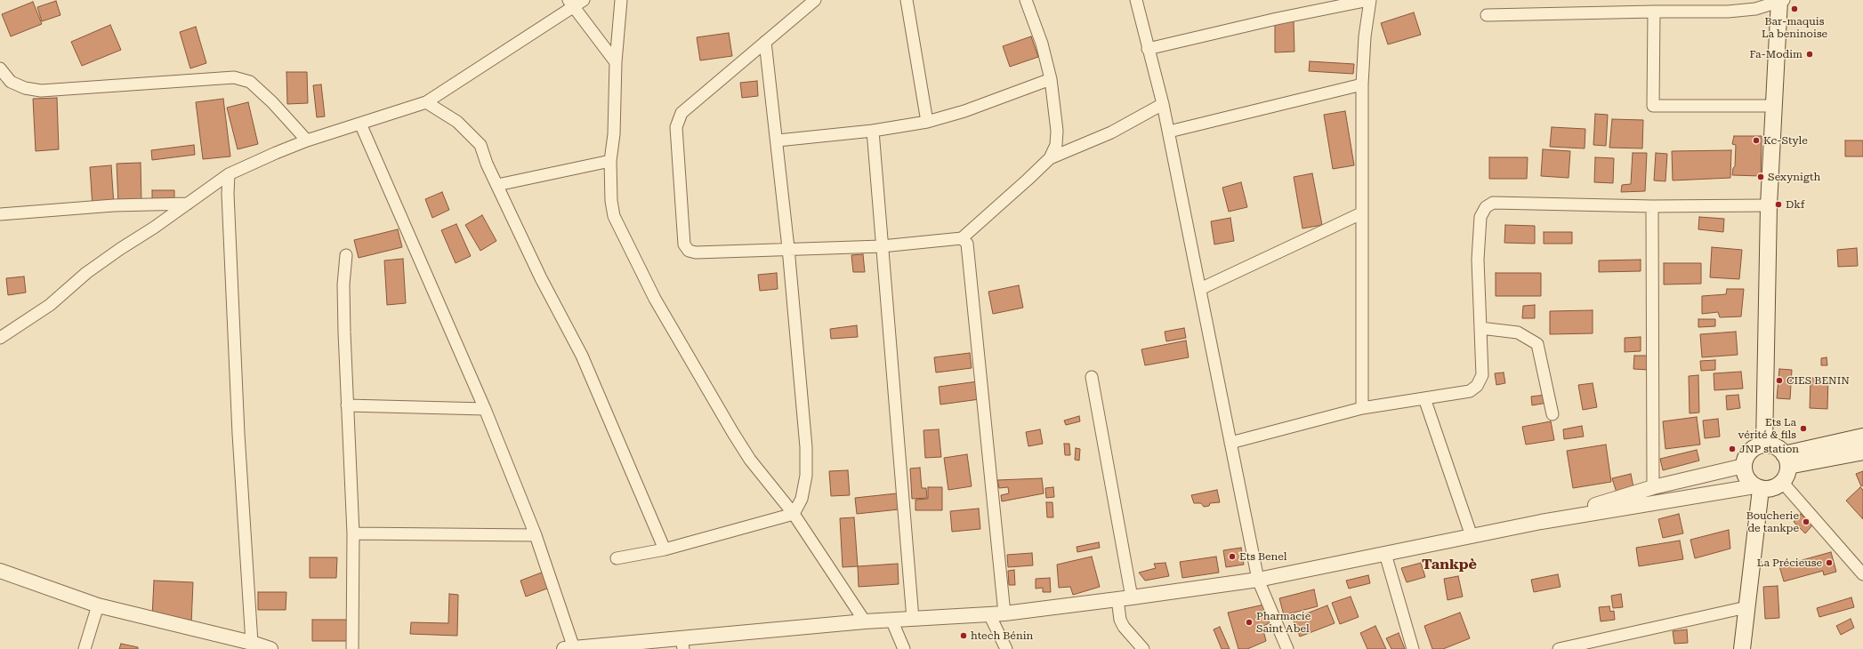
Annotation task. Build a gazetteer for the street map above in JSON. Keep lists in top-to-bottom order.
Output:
{
  "districts": ["Tankpè"],
  "places": [
    "Bar-maquis La beninoise",
    "Fa-Modim",
    "Kc-Style",
    "Sexynigth",
    "Dkf",
    "CIES BENIN",
    "Ets La vérité & fils",
    "JNP station",
    "Boucherie de tankpe",
    "Ets Benel",
    "La Précieuse",
    "Pharmacie Saint Abel",
    "htech Bénin"
  ]
}
